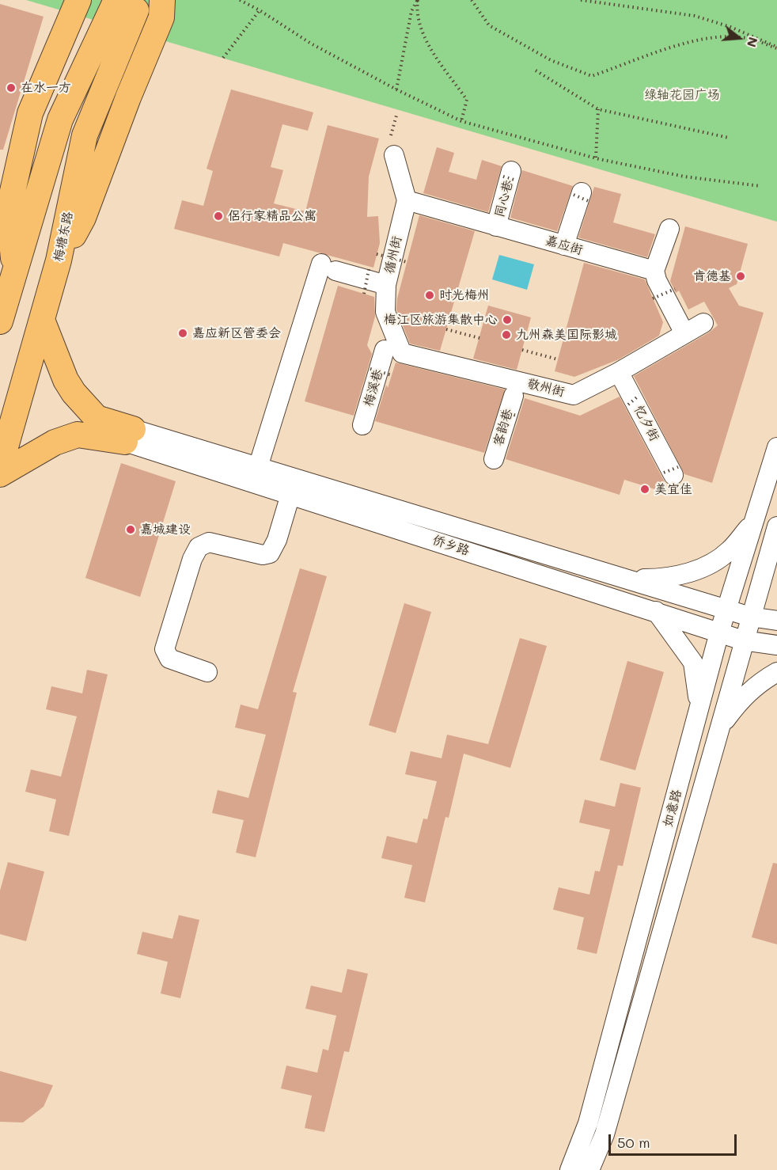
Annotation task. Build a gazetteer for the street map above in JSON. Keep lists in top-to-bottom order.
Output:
{
  "streets": {
    "main road": ["梅塘东路"],
    "street": [
      "同心巷",
      "嘉应街",
      "循州街",
      "梅溪巷",
      "敬州街",
      "忆夕街",
      "客韵巷",
      "侨乡路",
      "如意路"
    ]
  },
  "crossings": [
    ["同心巷", "嘉应街"],
    ["嘉应街", "循州街"],
    ["循州街", "梅溪巷"],
    ["循州街", "敬州街"],
    ["梅溪巷", "敬州街"],
    ["敬州街", "忆夕街"],
    ["侨乡路", "如意路"]
  ],
  "parks": ["绿轴花园广场"],
  "places": [
    "在水一方",
    "侣行家精品公寓",
    "肯德基",
    "时光梅州",
    "梅江区旅游集散中心",
    "嘉应新区管委会",
    "九州森美国际影城",
    "美宜佳",
    "嘉城建设"
  ],
  "scale_bar": "50 m",
  "north": "right"
}
